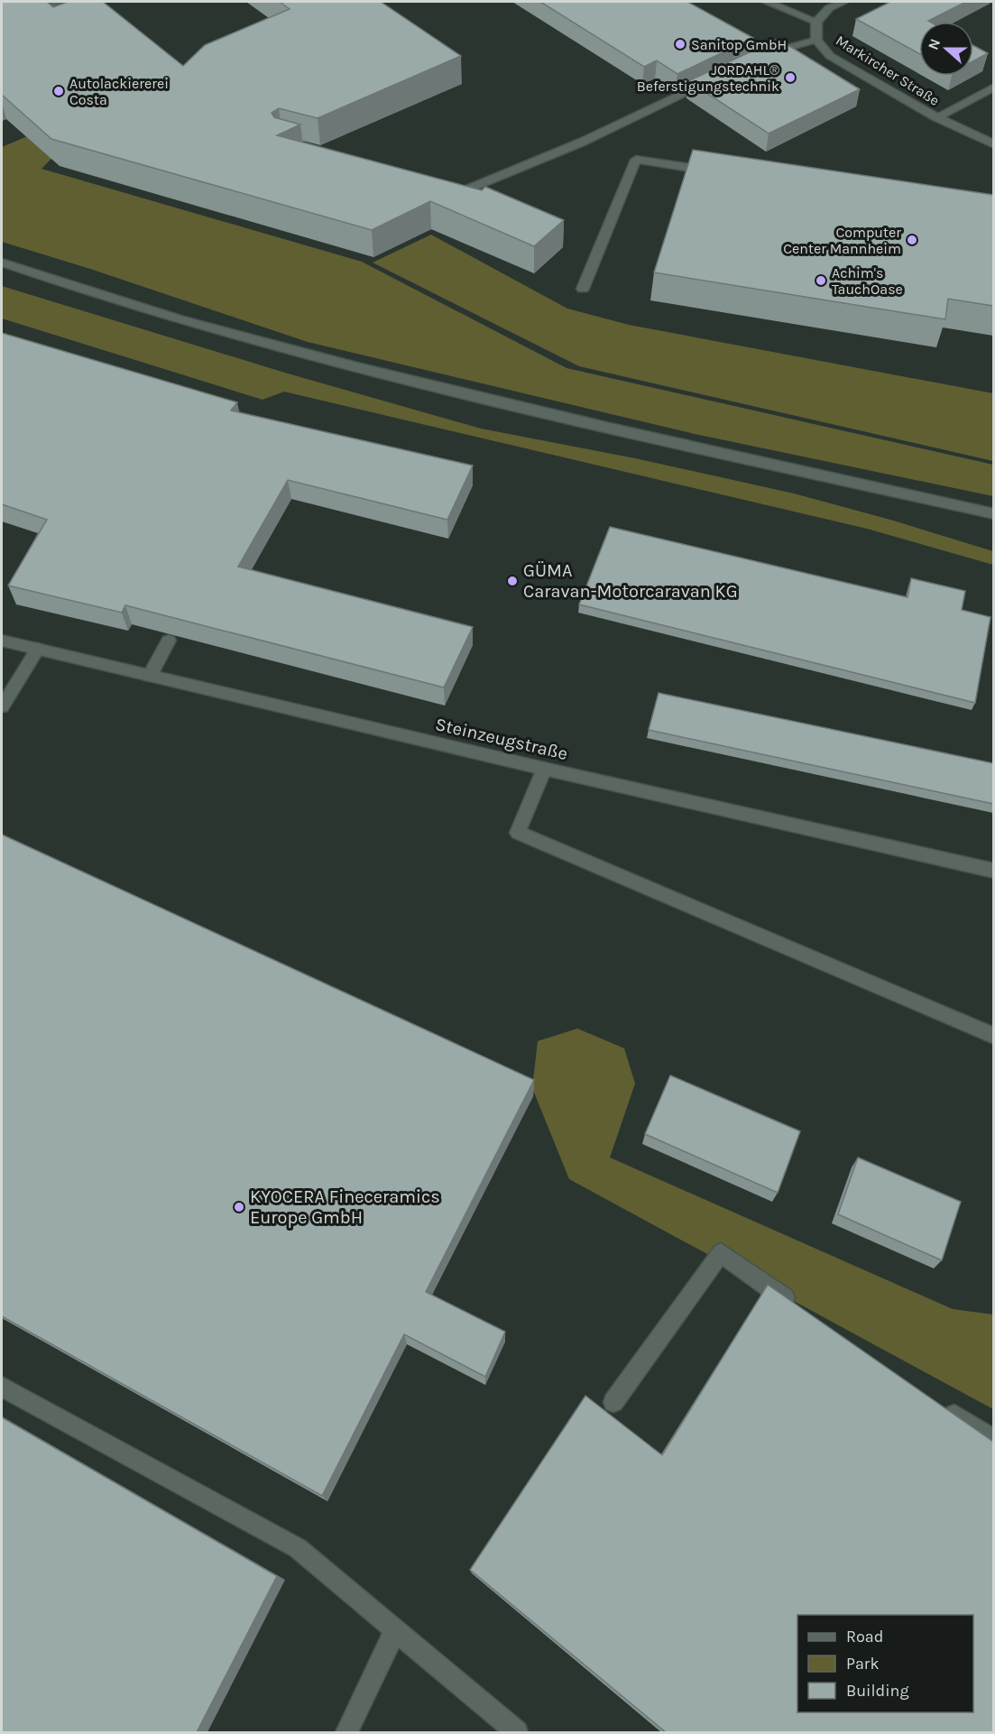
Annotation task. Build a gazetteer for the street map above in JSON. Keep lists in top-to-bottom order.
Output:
{
  "streets": {
    "street": ["Markircher Straße", "Steinzeugstraße"]
  },
  "places": [
    "Sanitop GmbH",
    "JORDAHL® Beferstigungstechnik",
    "Autolackiererei Costa",
    "Computer Center Mannheim",
    "Achim's TauchOase",
    "GÜMA Caravan-Motorcaravan KG",
    "KYOCERA Fineceramics Europe GmbH"
  ],
  "legend": ["Road", "Park", "Building"],
  "north": "left"
}
